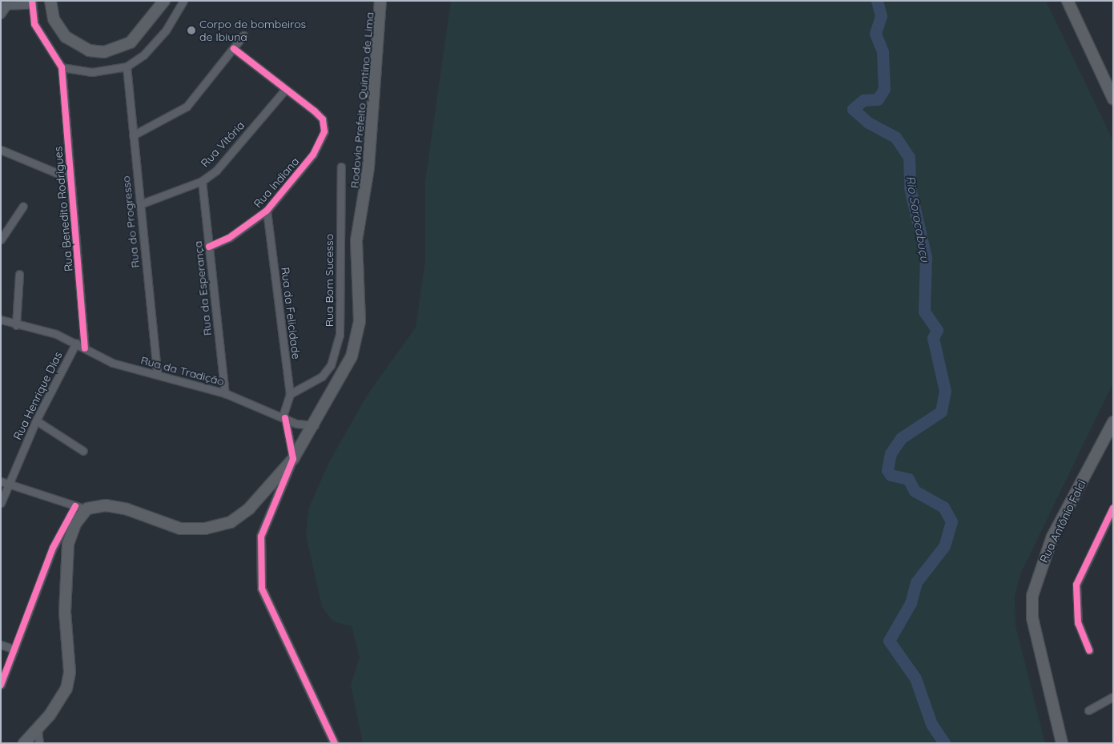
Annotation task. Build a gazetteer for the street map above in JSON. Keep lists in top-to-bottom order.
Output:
{
  "streets": {
    "main road": ["Rodovia Prefeito Quintino de Lima", "Rua Antônio Falci"],
    "street": [
      "Rua Vitória",
      "Rua Indiana",
      "Rua Benedito Rodrigues",
      "Rua do Progresso",
      "Rua Bom Sucesso",
      "Rua da Esperança",
      "Rua da Felicidade",
      "Rua da Tradição",
      "Rua Henrique Dias"
    ]
  },
  "crossings": [
    ["Rodovia Prefeito Quintino de Lima", "Rua da Tradição"],
    ["Rua Vitória", "Rua Indiana"],
    ["Rua Vitória", "Rua do Progresso"],
    ["Rua Vitória", "Rua da Esperança"],
    ["Rua Indiana", "Rua da Esperança"],
    ["Rua Indiana", "Rua da Felicidade"],
    ["Rua Benedito Rodrigues", "Rua da Tradição"],
    ["Rua do Progresso", "Rua da Tradição"],
    ["Rua Bom Sucesso", "Rua da Felicidade"],
    ["Rua da Esperança", "Rua da Tradição"],
    ["Rua da Felicidade", "Rua da Tradição"],
    ["Rua da Tradição", "Rua Henrique Dias"]
  ],
  "water": ["Rio Sorocabuçu"],
  "places": ["Corpo de bombeiros de Ibiuna"]
}
